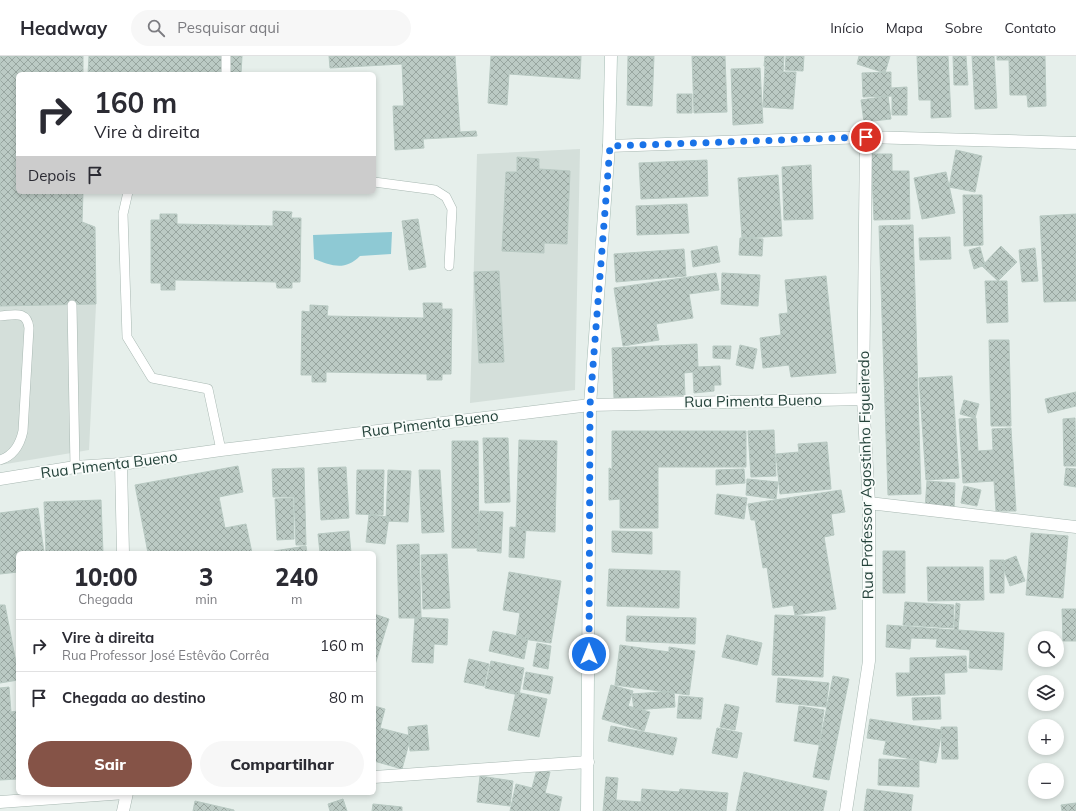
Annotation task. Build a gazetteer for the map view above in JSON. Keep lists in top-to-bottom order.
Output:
{
  "streets": {
    "street": ["Rua Pimenta Bueno", "Rua Professor Agostinho Figueiredo"]
  },
  "crossings": [
    ["Rua Pimenta Bueno", "Rua Professor Agostinho Figueiredo"]
  ],
  "page": {
    "header": "Headway",
    "search": "Pesquisar aqui",
    "nav": [
      "Início",
      "Mapa",
      "Sobre",
      "Contato"
    ],
    "turn": ["160 m", "Vire à direita"],
    "then": "Depois",
    "eta": [
      "10:00",
      "Chegada",
      "3",
      "min",
      "240",
      "m"
    ],
    "list": [
      {
        "name": "Vire à direita",
        "note": "Rua Professor José Estêvão Corrêa",
        "value": "160 m"
      },
      {
        "name": "Chegada ao destino",
        "value": "80 m"
      }
    ],
    "map_buttons": ["+", "−"],
    "buttons": ["Sair", "Compartilhar"]
  }
}
